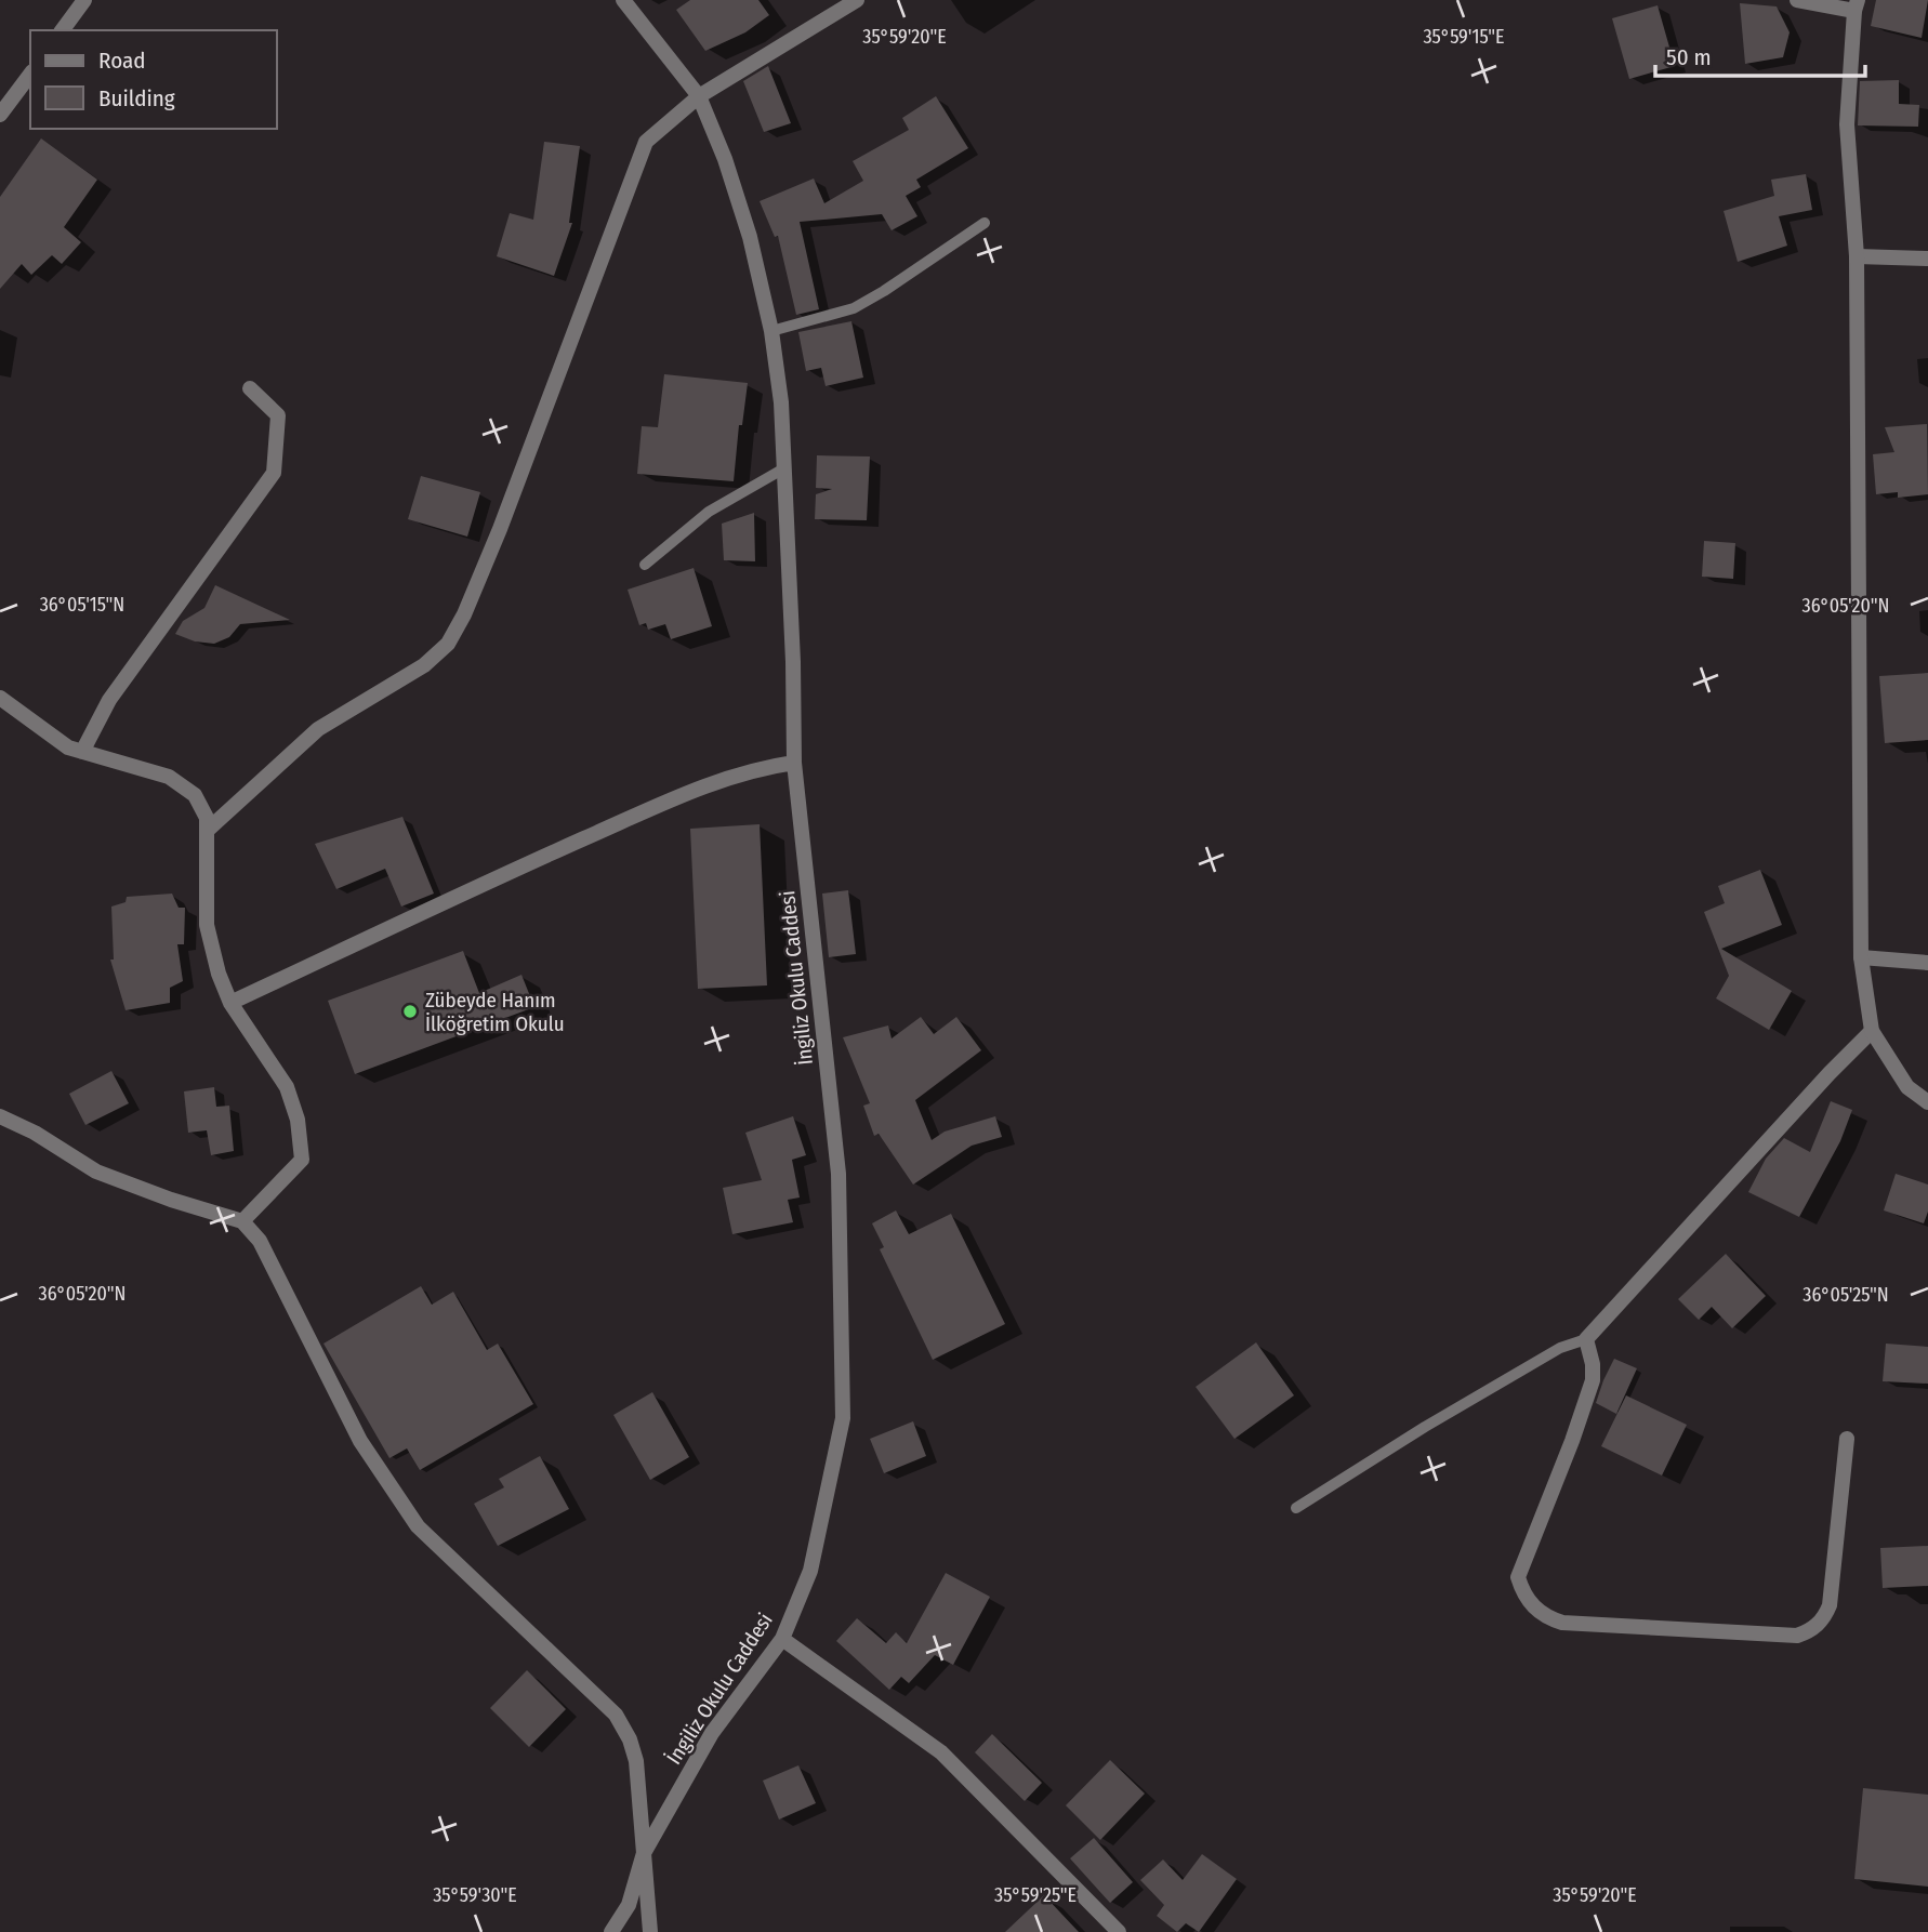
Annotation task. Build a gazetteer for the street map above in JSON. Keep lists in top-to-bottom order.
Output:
{
  "streets": {
    "street": ["İngiliz Okulu Caddesi"]
  },
  "places": ["Zübeyde Hanım İlköğretim Okulu"],
  "legend": ["Road", "Building"],
  "scale_bar": "50 m",
  "coordinates": [
    "35°59'20\"E",
    "35°59'15\"E",
    "36°05'15\"N",
    "36°05'20\"N",
    "36°05'25\"N",
    "35°59'30\"E",
    "35°59'25\"E"
  ]
}
